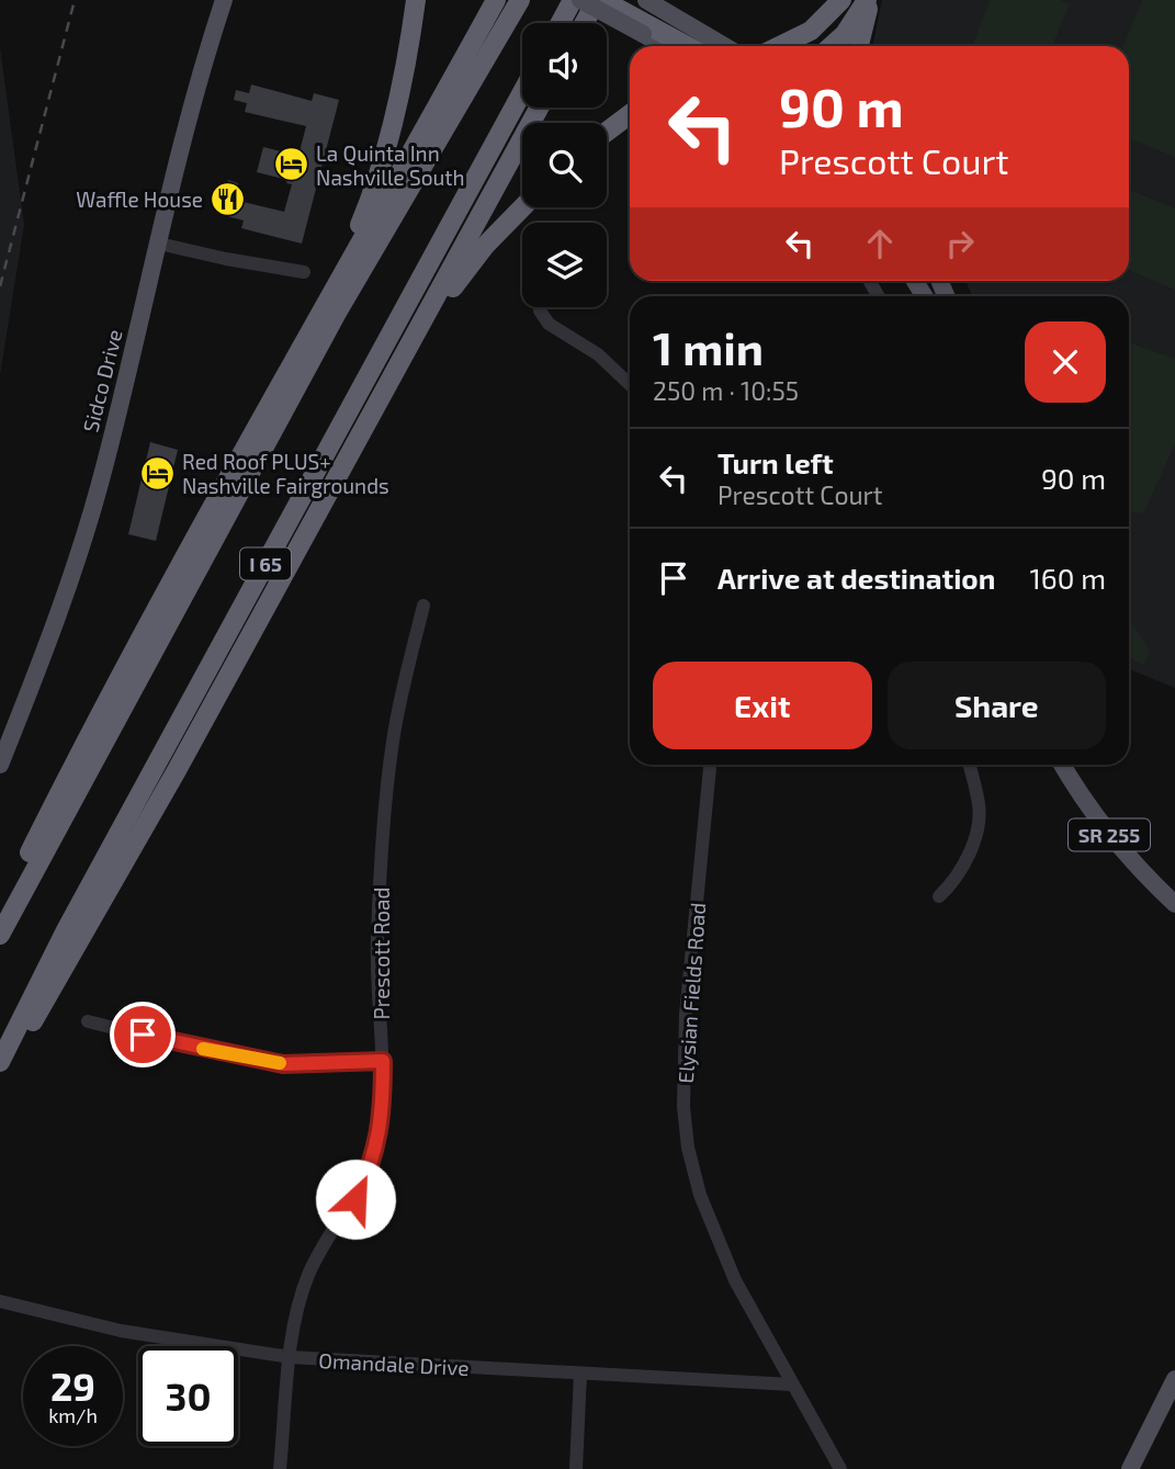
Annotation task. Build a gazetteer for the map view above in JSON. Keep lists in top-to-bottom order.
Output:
{
  "streets": {
    "highway": ["I 65"],
    "main road": ["Sidco Drive", "SR 255"],
    "street": ["Prescott Road", "Elysian Fields Road", "Omandale Drive"]
  },
  "crossings": [
    ["Prescott Road", "Omandale Drive"],
    ["Elysian Fields Road", "Omandale Drive"]
  ],
  "places": {
    "hotel": ["La Quinta Inn Nashville South", "Red Roof PLUS+ Nashville Fairgrounds"],
    "restaurant": ["Waffle House"]
  },
  "page": {
    "turn": ["90 m", "Prescott Court"],
    "heading": ["1 min", "250 m · 10:55"],
    "list": [
      {
        "name": "Turn left",
        "note": "Prescott Court",
        "value": "90 m"
      },
      {
        "name": "Arrive at destination",
        "value": "160 m"
      }
    ],
    "buttons": ["Exit", "Share"],
    "speed": "29 km/h",
    "limit": "30"
  }
}
